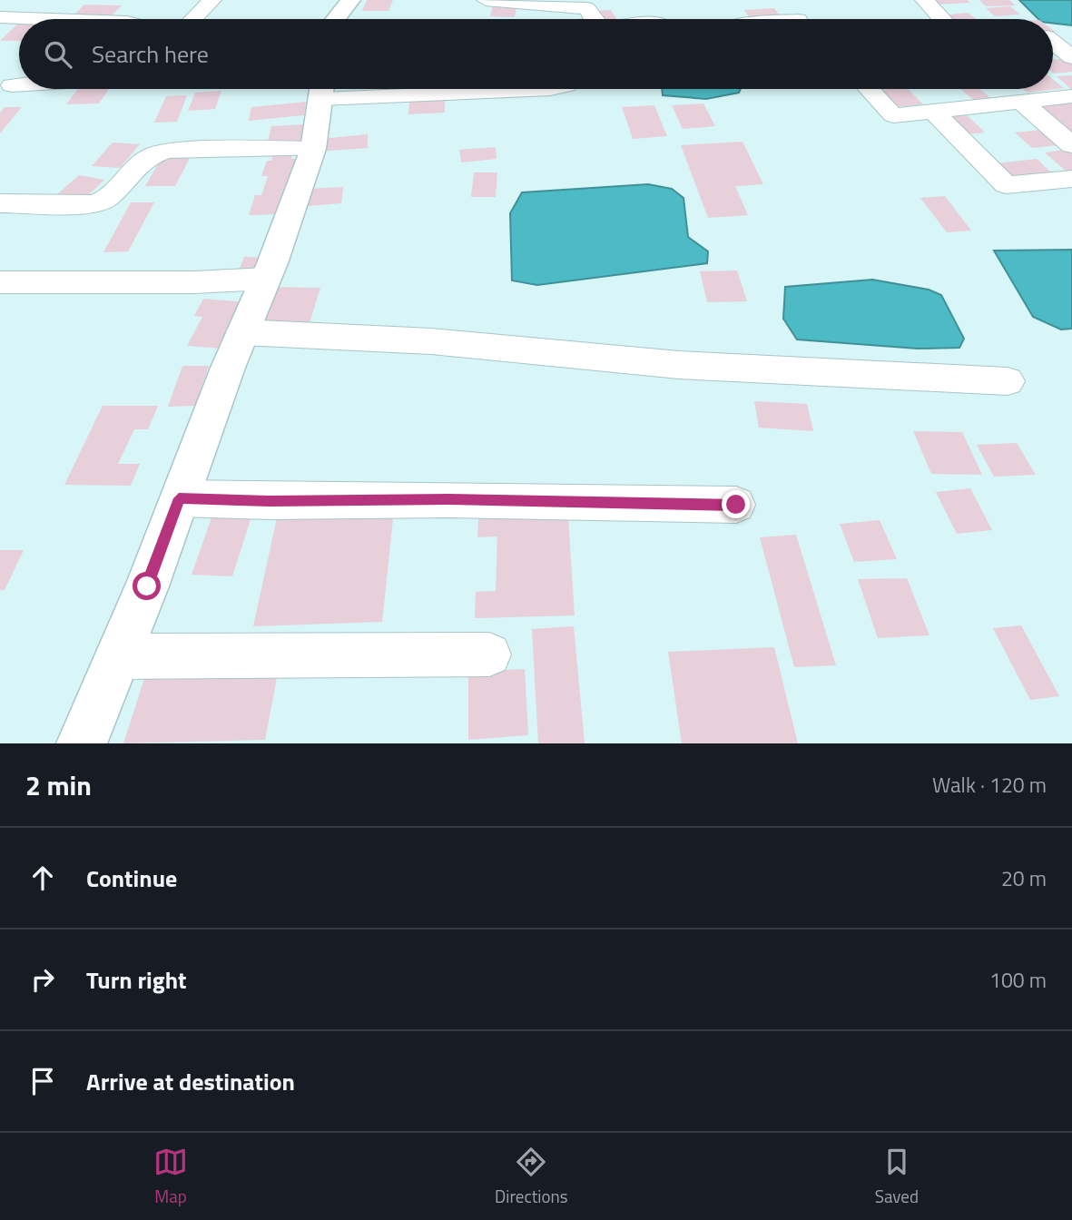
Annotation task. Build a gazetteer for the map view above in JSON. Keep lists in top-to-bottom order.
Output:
{
  "page": {
    "search": "Search here",
    "heading": ["2 min", "Walk · 120 m"],
    "list": [
      ["Continue", "20 m"],
      ["Turn right", "100 m"],
      "Arrive at destination"
    ],
    "nav": ["Map", "Directions", "Saved"]
  }
}
